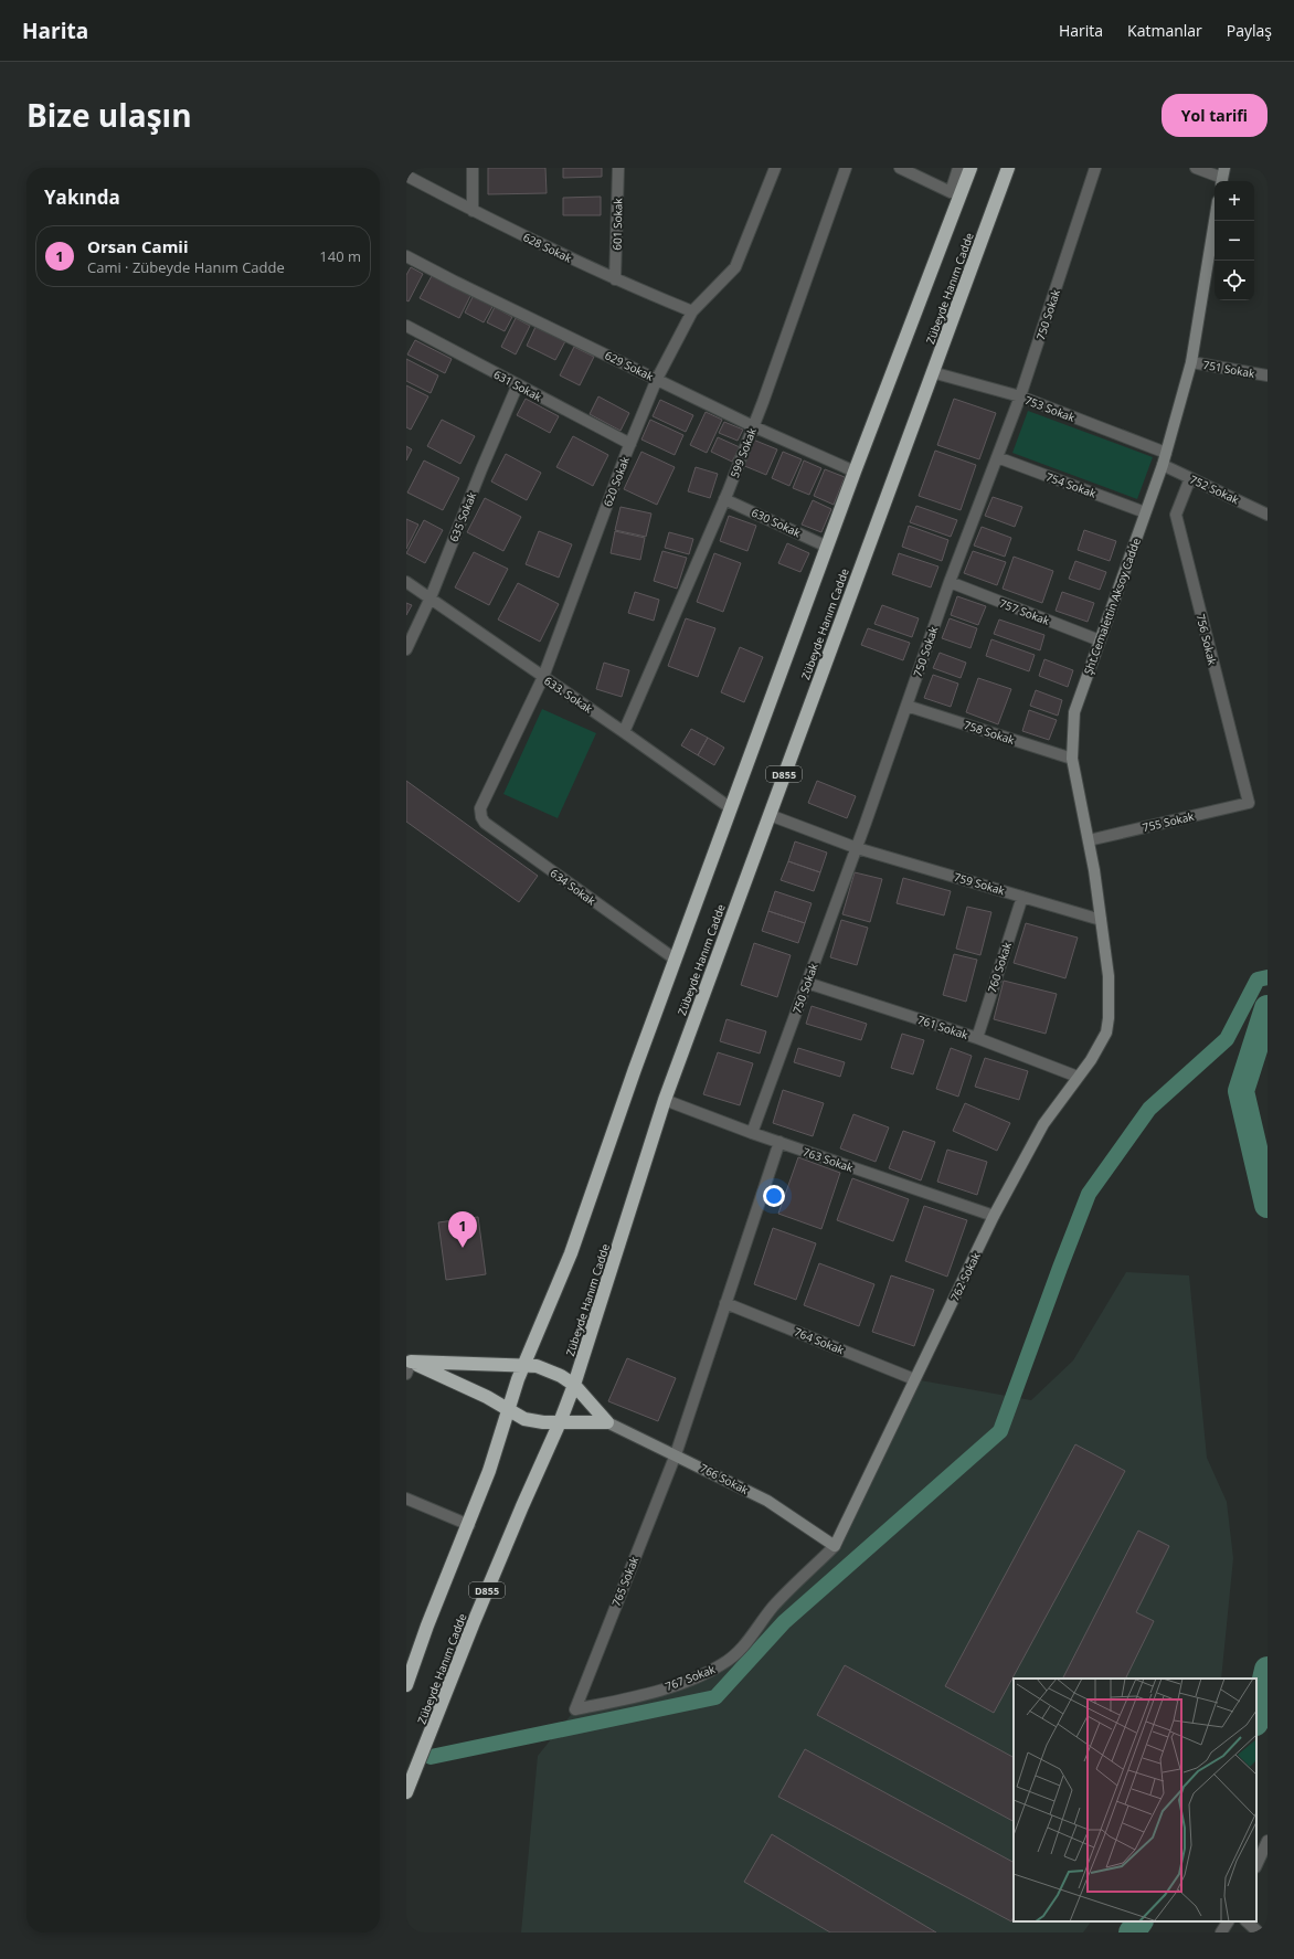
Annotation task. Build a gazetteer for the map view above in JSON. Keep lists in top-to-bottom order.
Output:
{
  "streets": {
    "highway": ["Zübeyde Hanım Cadde", "D855"],
    "street": [
      "601 Sokak",
      "628 Sokak",
      "750 Sokak",
      "629 Sokak",
      "751 Sokak",
      "631 Sokak",
      "753 Sokak",
      "599 Sokak",
      "620 Sokak",
      "754 Sokak",
      "752 Sokak",
      "635 Sokak",
      "630 Sokak",
      "Şht.Cemalettin Aksoy Cadde",
      "757 Sokak",
      "756 Sokak",
      "633. Sokak",
      "758 Sokak",
      "755 Sokak",
      "759 Sokak",
      "634 Sokak",
      "760 Sokak",
      "761 Sokak",
      "763 Sokak",
      "762 Sokak",
      "764 Sokak",
      "766 Sokak",
      "765 Sokak",
      "767 Sokak"
    ]
  },
  "crossings": [
    ["601 Sokak", "628 Sokak"],
    ["628 Sokak", "620 Sokak"],
    ["Zübeyde Hanım Cadde", "629 Sokak"],
    ["Zübeyde Hanım Cadde", "753 Sokak"],
    ["Zübeyde Hanım Cadde", "630 Sokak"],
    ["Zübeyde Hanım Cadde", "633. Sokak"],
    ["Zübeyde Hanım Cadde", "759 Sokak"],
    ["Zübeyde Hanım Cadde", "634 Sokak"],
    ["Zübeyde Hanım Cadde", "763 Sokak"],
    ["750 Sokak", "753 Sokak"],
    ["750 Sokak", "754 Sokak"],
    ["750 Sokak", "757 Sokak"],
    ["750 Sokak", "758 Sokak"],
    ["750 Sokak", "759 Sokak"],
    ["750 Sokak", "761 Sokak"],
    ["750 Sokak", "763 Sokak"],
    ["629 Sokak", "599 Sokak"],
    ["629 Sokak", "620 Sokak"],
    ["751 Sokak", "Şht.Cemalettin Aksoy Cadde"],
    ["631 Sokak", "620 Sokak"],
    ["631 Sokak", "635 Sokak"],
    ["753 Sokak", "Şht.Cemalettin Aksoy Cadde"],
    ["599 Sokak", "630 Sokak"],
    ["599 Sokak", "633. Sokak"],
    ["620 Sokak", "633. Sokak"],
    ["620 Sokak", "634 Sokak"],
    ["754 Sokak", "Şht.Cemalettin Aksoy Cadde"],
    ["752 Sokak", "Şht.Cemalettin Aksoy Cadde"],
    ["752 Sokak", "756 Sokak"],
    ["635 Sokak", "633. Sokak"],
    ["Şht.Cemalettin Aksoy Cadde", "757 Sokak"],
    ["Şht.Cemalettin Aksoy Cadde", "758 Sokak"],
    ["Şht.Cemalettin Aksoy Cadde", "755 Sokak"],
    ["Şht.Cemalettin Aksoy Cadde", "759 Sokak"],
    ["Şht.Cemalettin Aksoy Cadde", "762 Sokak"],
    ["756 Sokak", "755 Sokak"],
    ["759 Sokak", "760 Sokak"],
    ["760 Sokak", "761 Sokak"],
    ["761 Sokak", "762 Sokak"],
    ["763 Sokak", "762 Sokak"],
    ["763 Sokak", "765 Sokak"],
    ["762 Sokak", "764 Sokak"],
    ["762 Sokak", "766 Sokak"],
    ["762 Sokak", "767 Sokak"],
    ["764 Sokak", "765 Sokak"],
    ["766 Sokak", "765 Sokak"],
    ["766 Sokak", "767 Sokak"],
    ["765 Sokak", "767 Sokak"]
  ],
  "page": {
    "header": "Harita",
    "nav": ["Harita", "Katmanlar", "Paylaş"],
    "title": "Bize ulaşın",
    "buttons": "Yol tarifi",
    "heading": "Yakında",
    "map_buttons": ["+", "−"],
    "list": [
      {
        "mark": "1",
        "name": "Orsan Camii",
        "note": "Cami · Zübeyde Hanım Cadde",
        "value": "140 m"
      }
    ],
    "pins": "1"
  }
}
